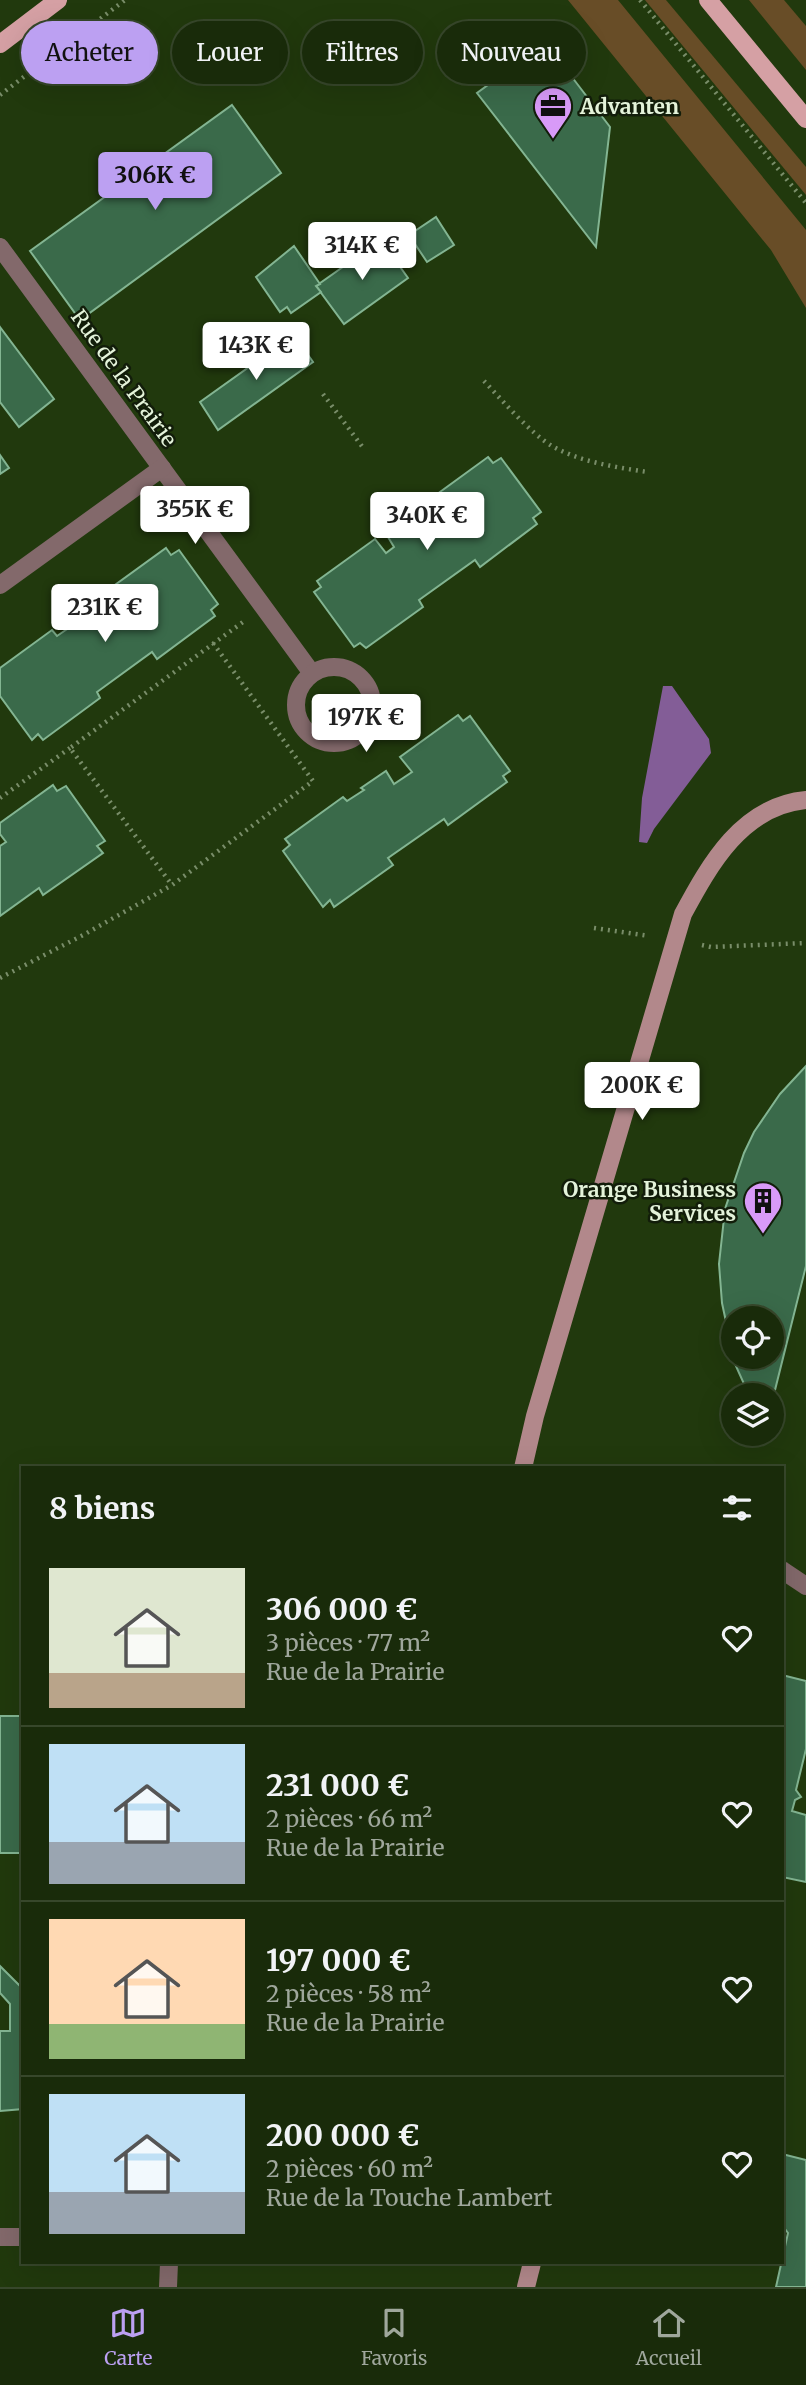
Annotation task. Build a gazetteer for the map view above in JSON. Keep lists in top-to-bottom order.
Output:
{
  "streets": {
    "street": ["Rue de la Prairie"]
  },
  "places": {
    "office": ["Advanten"],
    "building": ["Orange Business Services"]
  },
  "page": {
    "chip": [
      "Acheter",
      "Louer",
      "Filtres",
      "Nouveau"
    ],
    "price": [
      "306K €",
      "314K €",
      "143K €",
      "355K €",
      "340K €",
      "231K €",
      "197K €",
      "200K €"
    ],
    "heading": "8 biens",
    "list": [
      {
        "name": "306 000 €",
        "note": "3 pièces · 77 m² · Rue de la Prairie"
      },
      {
        "name": "231 000 €",
        "note": "2 pièces · 66 m² · Rue de la Prairie"
      },
      {
        "name": "197 000 €",
        "note": "2 pièces · 58 m² · Rue de la Prairie"
      },
      {
        "name": "200 000 €",
        "note": "2 pièces · 60 m² · Rue de la Touche Lambert"
      }
    ],
    "tabs": ["Carte", "Favoris", "Accueil"]
  }
}
